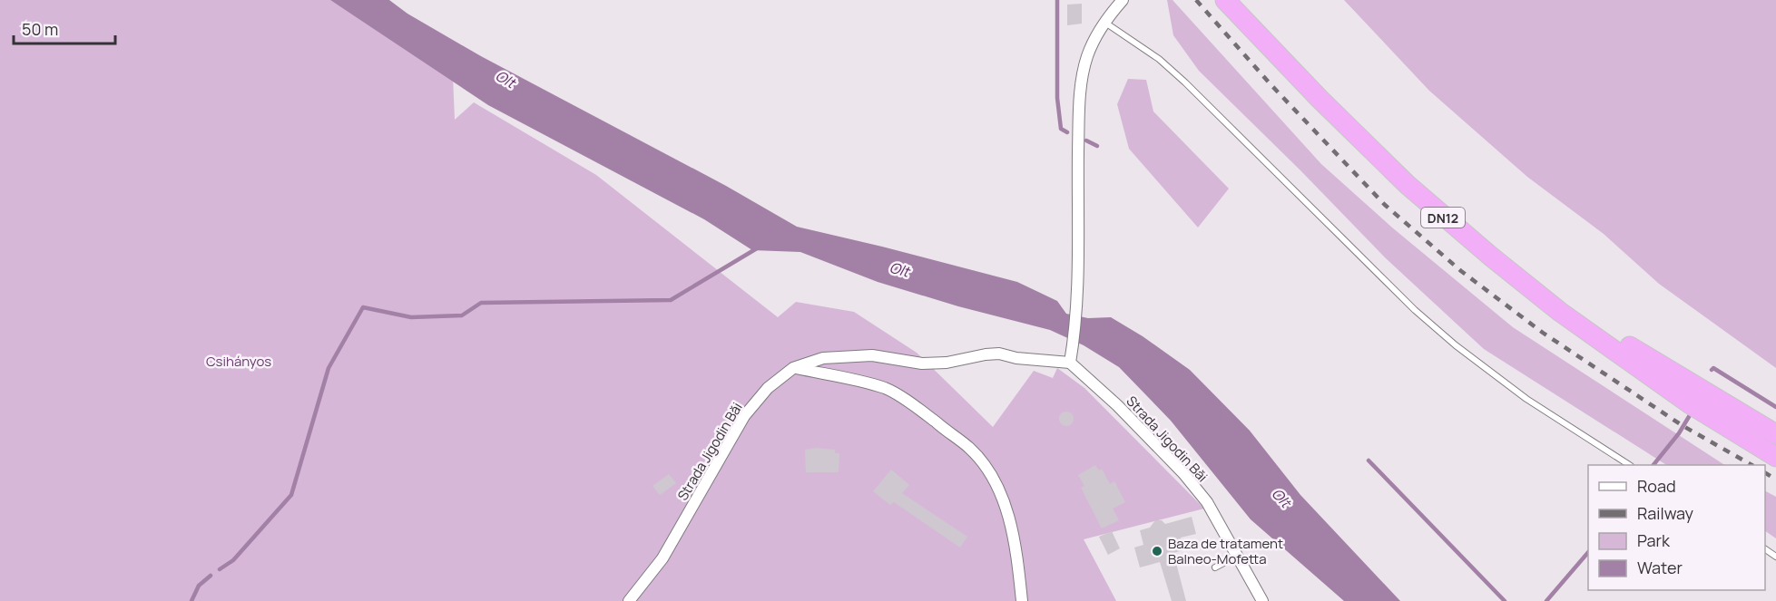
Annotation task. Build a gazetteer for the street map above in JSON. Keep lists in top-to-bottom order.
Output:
{
  "streets": {
    "highway": ["DN12"],
    "street": ["Strada Jigodin Băi"]
  },
  "water": ["Olt"],
  "parks": ["Csihányos"],
  "places": ["Baza de tratament Balneo-Mofetta"],
  "legend": [
    "Road",
    "Railway",
    "Park",
    "Water"
  ],
  "scale_bar": "50 m"
}
